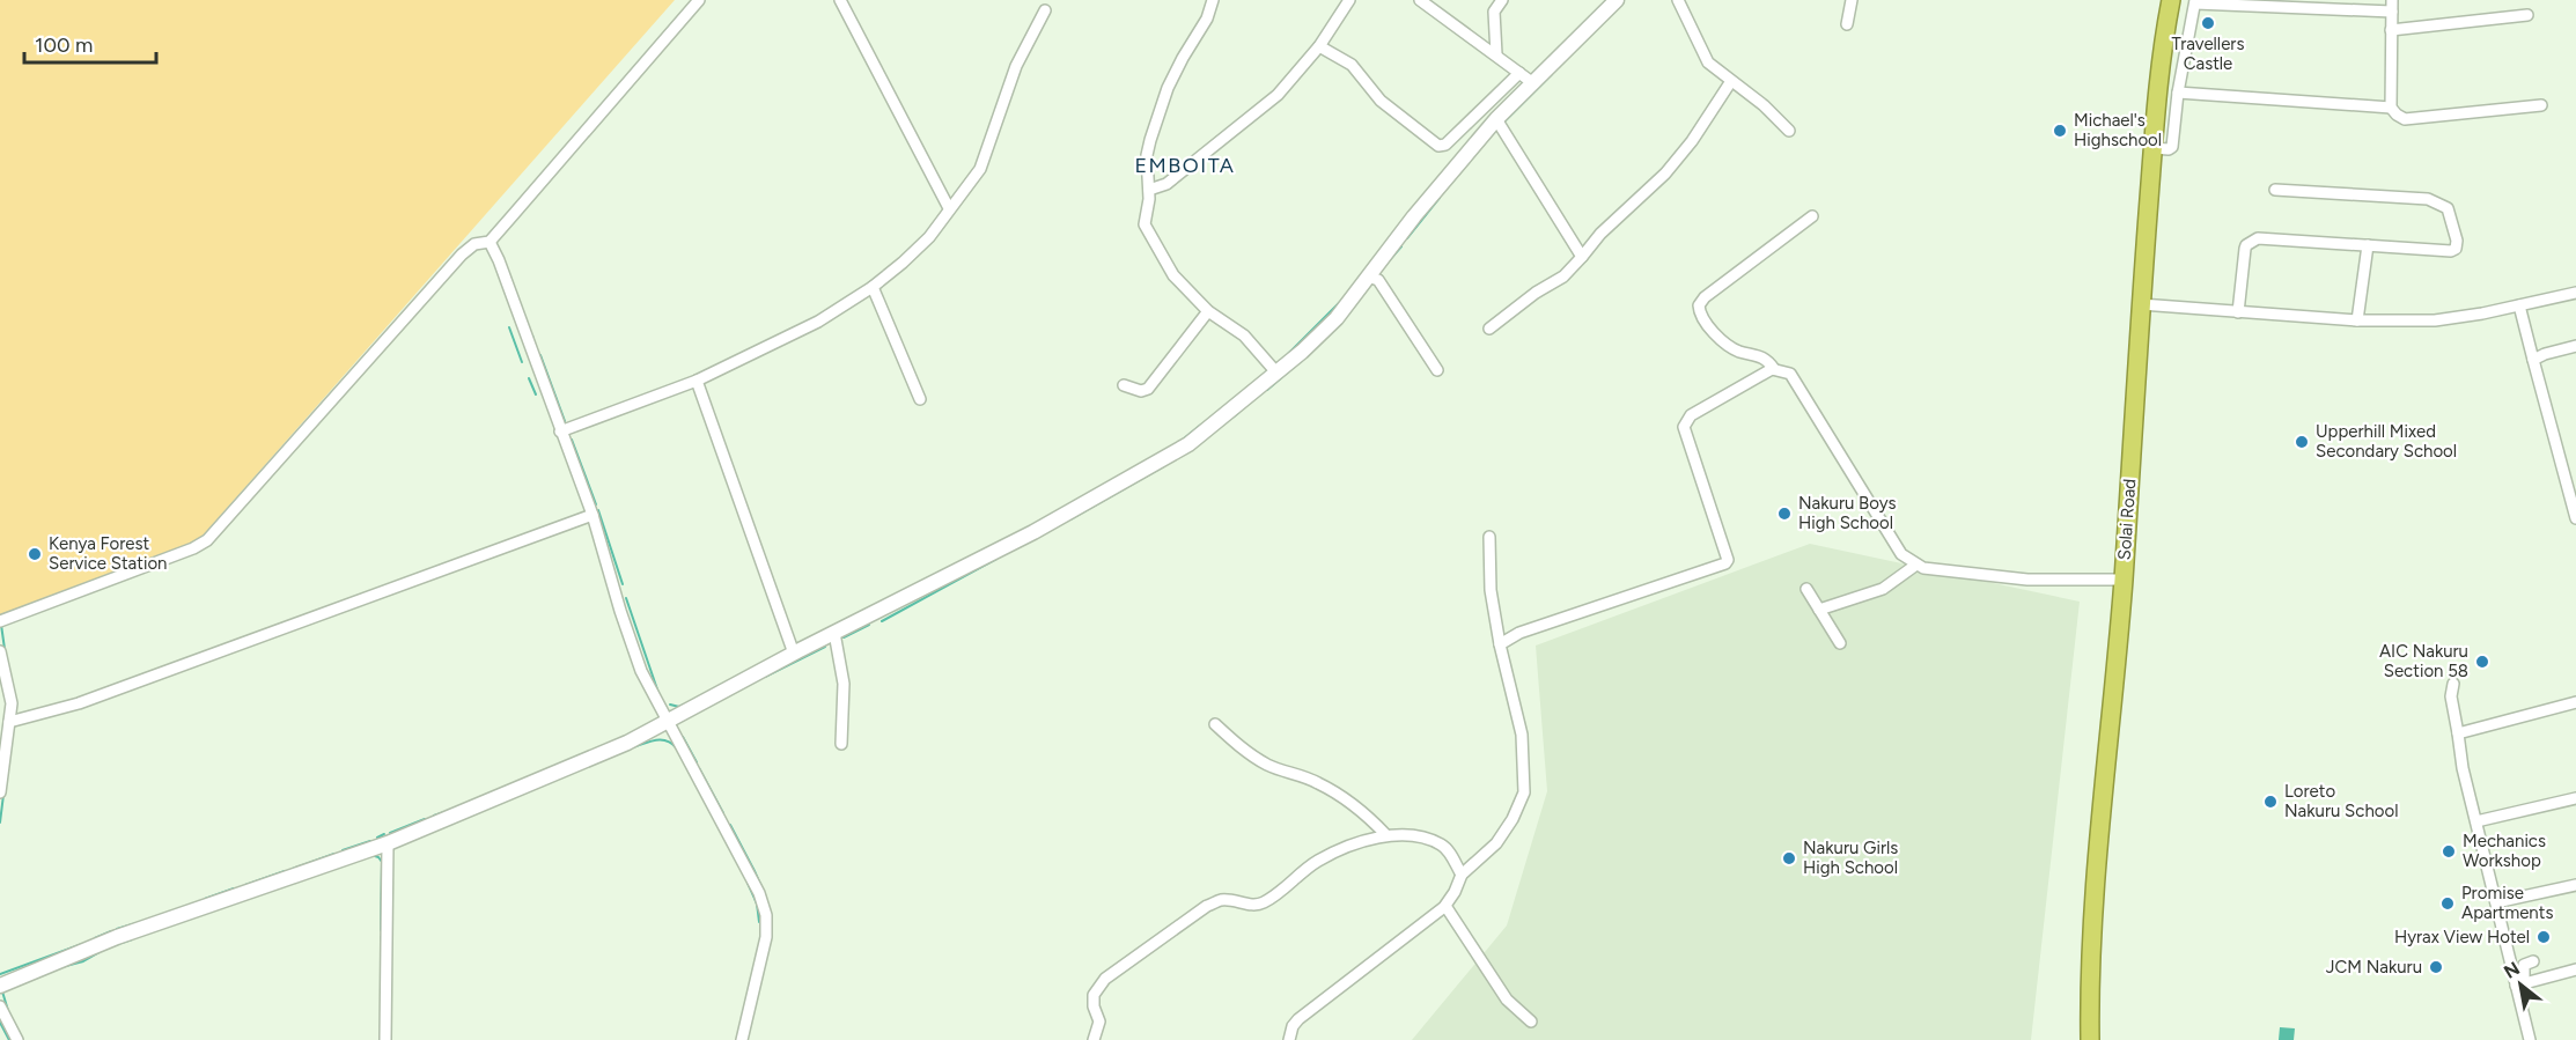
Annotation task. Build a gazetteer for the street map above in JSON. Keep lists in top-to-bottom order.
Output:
{
  "streets": {
    "highway": ["Solai Road"]
  },
  "districts": ["EMBOITA"],
  "places": [
    "Travellers Castle",
    "Michael's Highschool",
    "Upperhill Mixed Secondary School",
    "Nakuru Boys High School",
    "Kenya Forest Service Station",
    "AIC Nakuru Section 58",
    "Loreto Nakuru School",
    "Mechanics Workshop",
    "Nakuru Girls High School",
    "Promise Apartments",
    "Hyrax View Hotel",
    "JCM Nakuru"
  ],
  "scale_bar": "100 m",
  "north": "top left"
}
